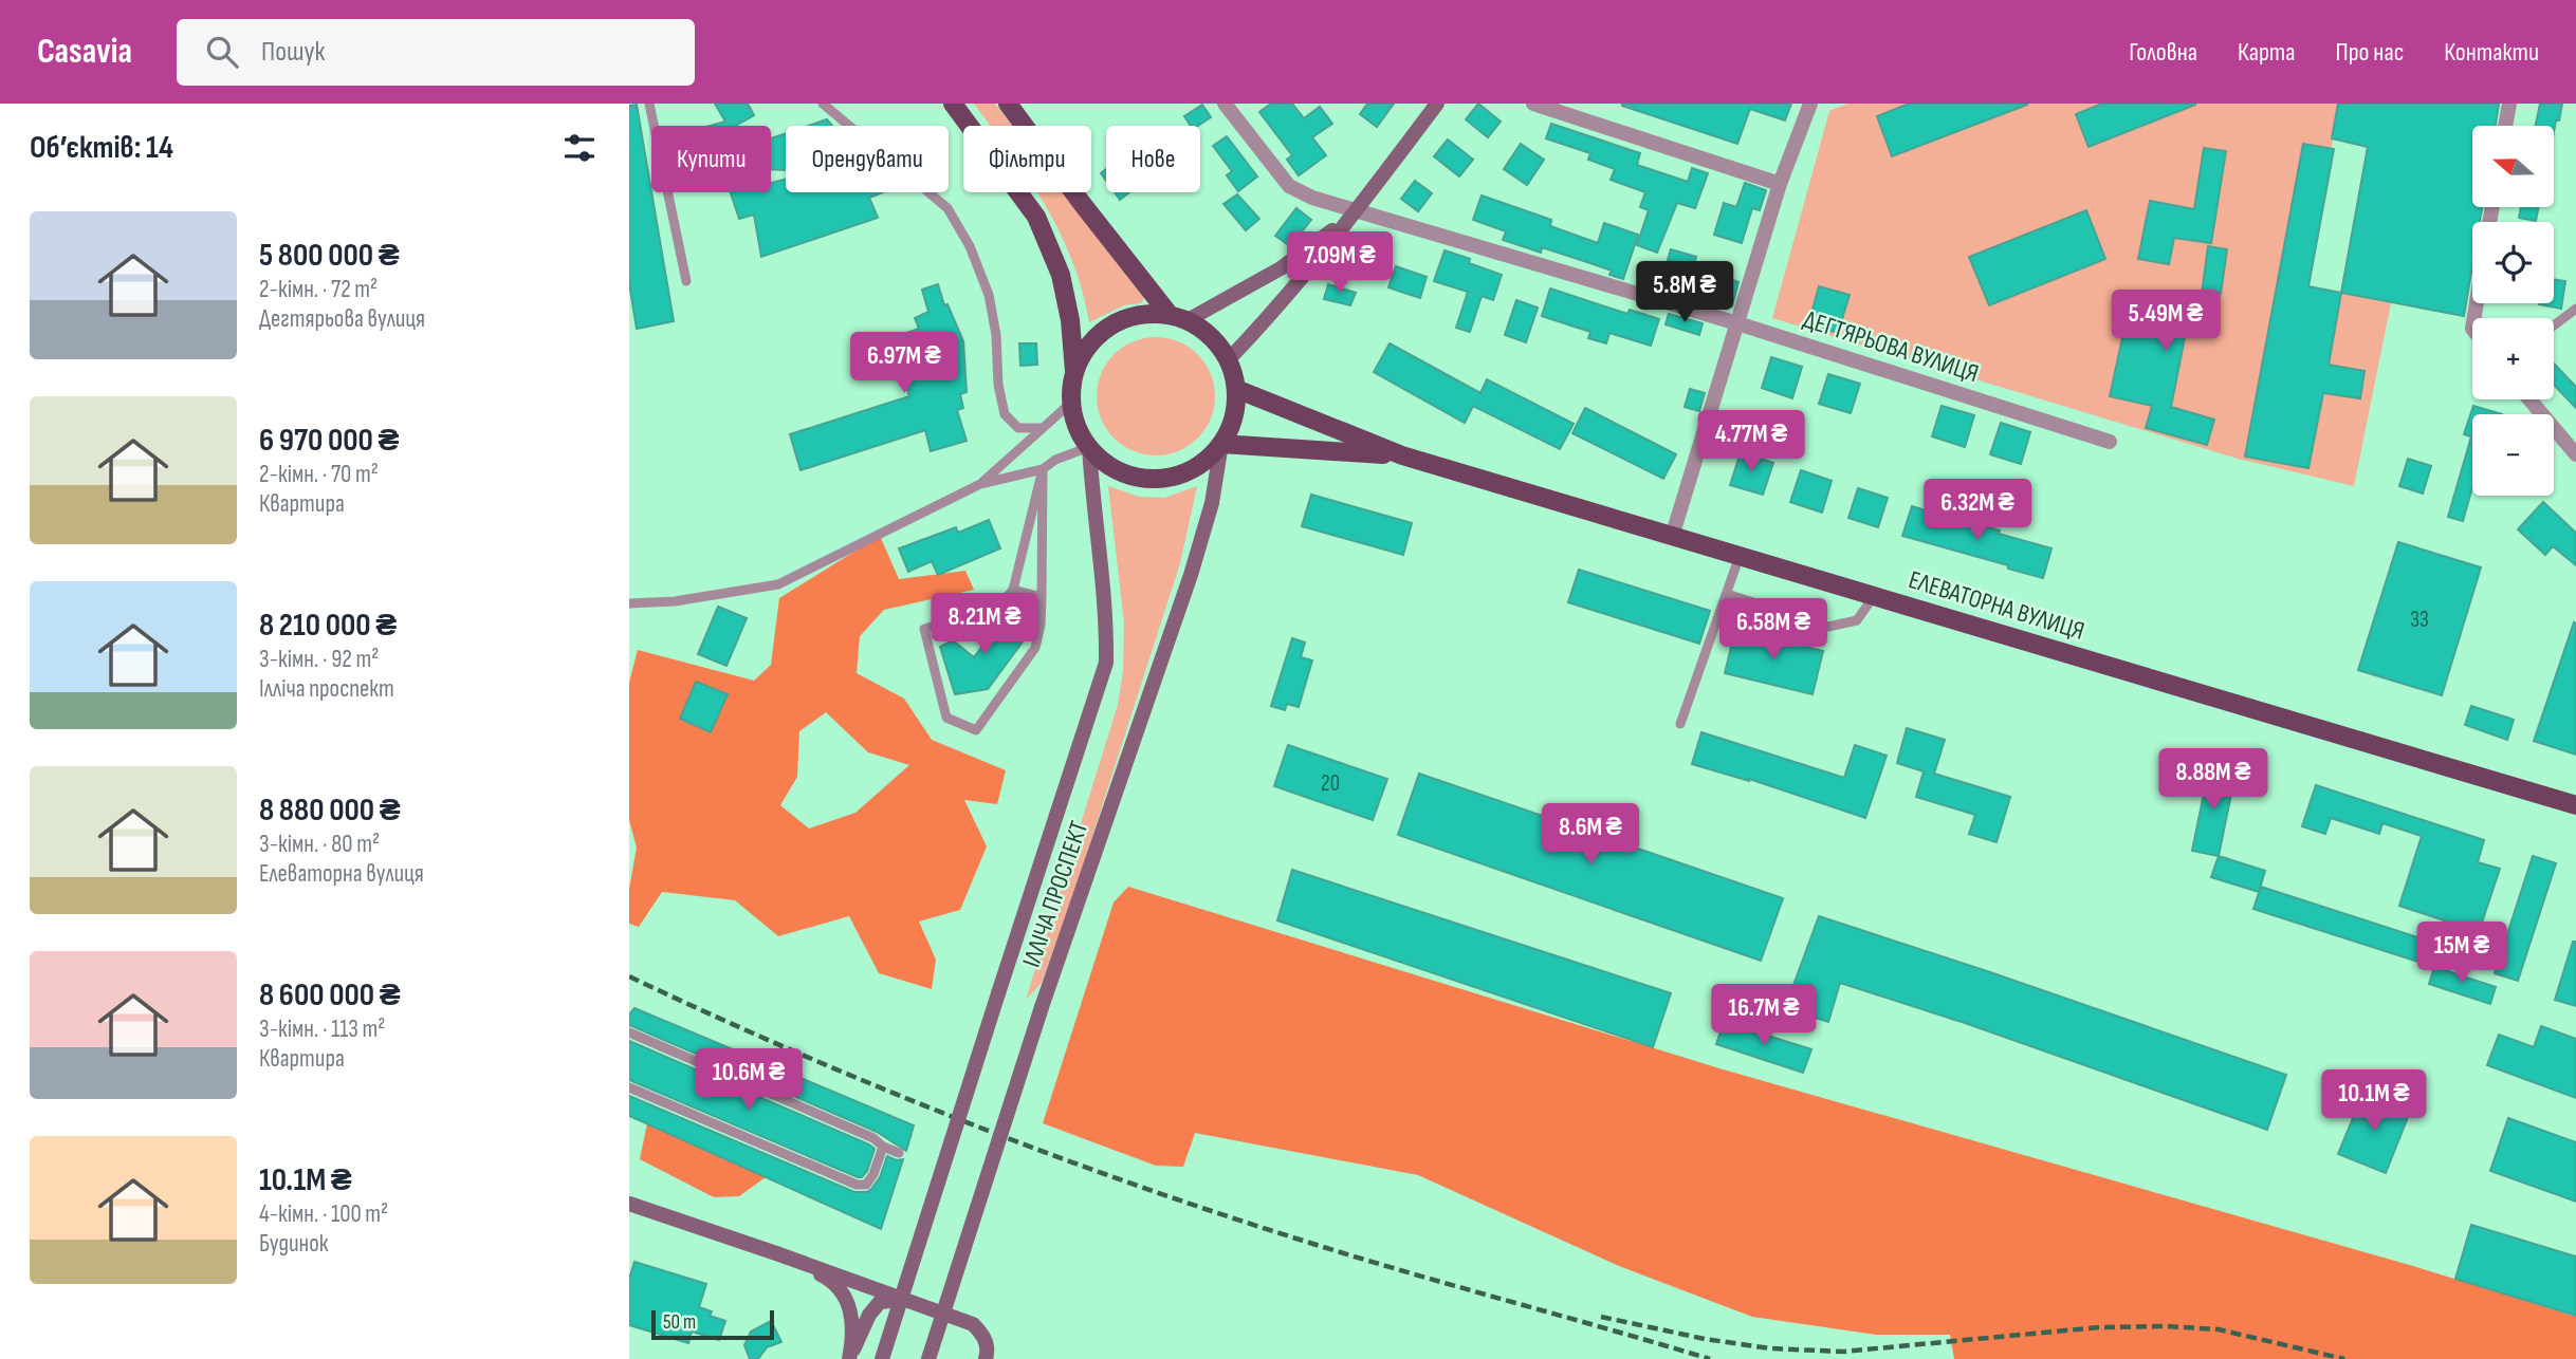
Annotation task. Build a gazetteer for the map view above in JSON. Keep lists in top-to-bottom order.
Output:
{
  "streets": {
    "main road": ["ЕЛЕВАТОРНА ВУЛИЦЯ", "ІЛЛІЧА ПРОСПЕКТ"],
    "street": ["ДЕГТЯРЬОВА ВУЛИЦЯ"]
  },
  "crossings": [
    ["ЕЛЕВАТОРНА ВУЛИЦЯ", "ІЛЛІЧА ПРОСПЕКТ"]
  ],
  "house_numbers": ["33", "20"],
  "scale_bar": "50 m",
  "north": "left",
  "page": {
    "header": "Casavia",
    "search": "Пошук",
    "nav": [
      "Головна",
      "Карта",
      "Про нас",
      "Контакти"
    ],
    "heading": "Об’єктів: 14",
    "map_buttons": ["+", "−"],
    "chip": [
      "Купити",
      "Орендувати",
      "Фільтри",
      "Нове"
    ],
    "list": [
      {
        "name": "5 800 000 ₴",
        "note": "2-кімн. · 72 m² · Дегтярьова вулиця"
      },
      {
        "name": "6 970 000 ₴",
        "note": "2-кімн. · 70 m² · Квартира"
      },
      {
        "name": "8 210 000 ₴",
        "note": "3-кімн. · 92 m² · Ілліча проспект"
      },
      {
        "name": "8 880 000 ₴",
        "note": "3-кімн. · 80 m² · Елеваторна вулиця"
      },
      {
        "name": "8 600 000 ₴",
        "note": "3-кімн. · 113 m² · Квартира"
      },
      {
        "name": "10.1M ₴",
        "note": "4-кімн. · 100 m² · Будинок"
      }
    ],
    "price": [
      "7.09M ₴",
      "5.8M ₴",
      "5.49M ₴",
      "6.97M ₴",
      "4.77M ₴",
      "6.32M ₴",
      "8.21M ₴",
      "6.58M ₴",
      "8.88M ₴",
      "8.6M ₴",
      "15M ₴",
      "16.7M ₴",
      "10.6M ₴",
      "10.1M ₴"
    ],
    "scale": "50 m"
  }
}
